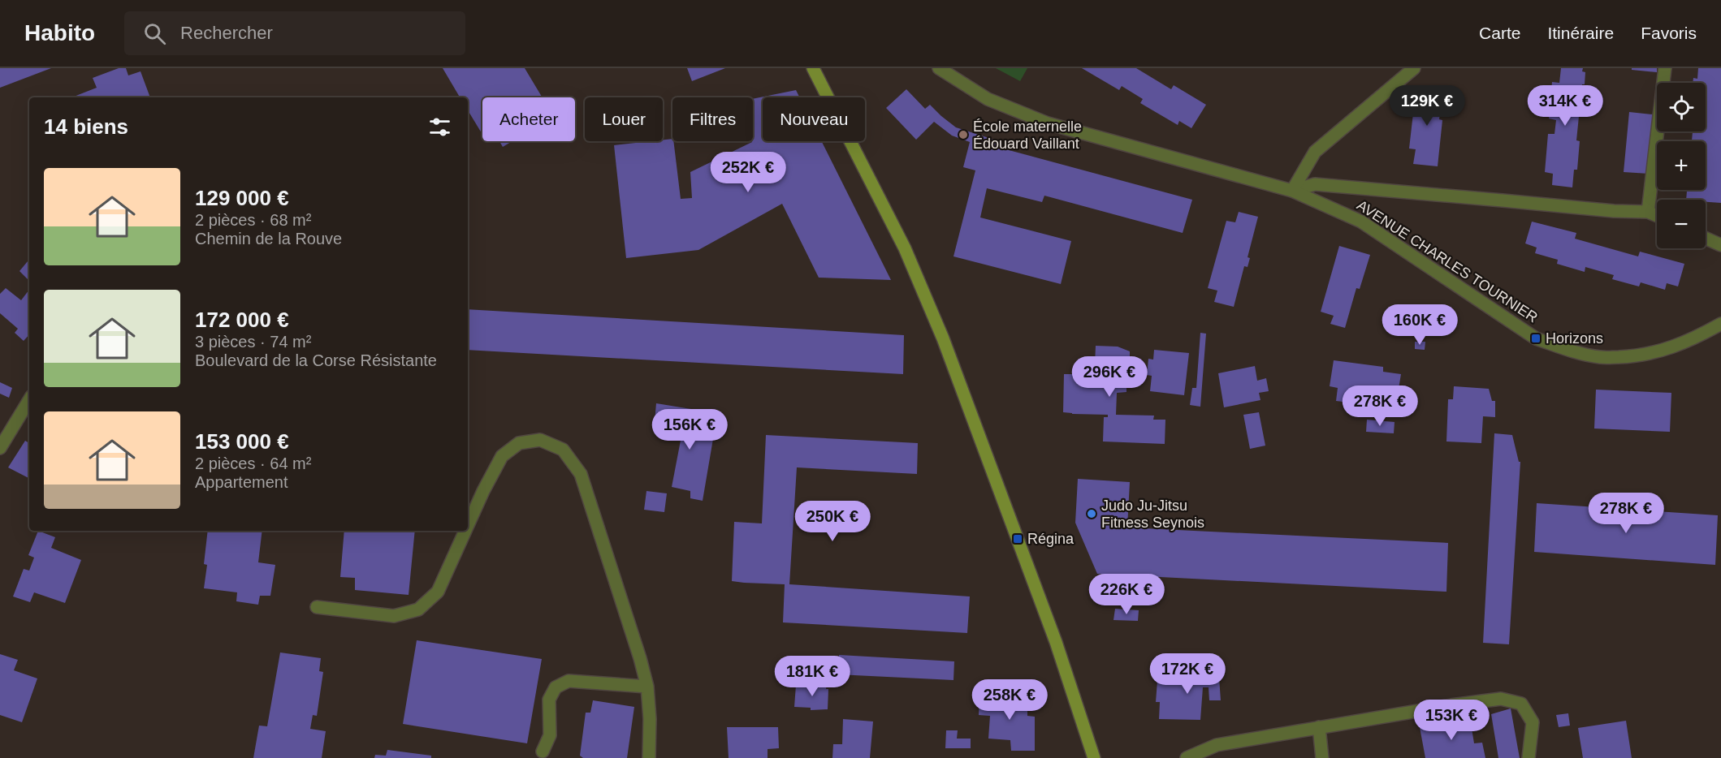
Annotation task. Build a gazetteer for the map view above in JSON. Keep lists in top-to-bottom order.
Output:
{
  "streets": {
    "street": ["AVENUE CHARLES TOURNIER"]
  },
  "places": {
    "other": ["École maternelle Édouard Vaillant", "Judo Ju-Jitsu Fitness Seynois"],
    "transit": ["Horizons", "Régina"]
  },
  "page": {
    "header": "Habito",
    "search": "Rechercher",
    "nav": ["Carte", "Itinéraire", "Favoris"],
    "map_buttons": ["+", "−"],
    "price": [
      "129K €",
      "314K €",
      "252K €",
      "160K €",
      "296K €",
      "278K €",
      "156K €",
      "278K €",
      "250K €",
      "226K €",
      "172K €",
      "181K €",
      "258K €",
      "153K €"
    ],
    "chip": [
      "Acheter",
      "Louer",
      "Filtres",
      "Nouveau"
    ],
    "heading": "14 biens",
    "list": [
      {
        "name": "129 000 €",
        "note": "2 pièces · 68 m² · Chemin de la Rouve"
      },
      {
        "name": "172 000 €",
        "note": "3 pièces · 74 m² · Boulevard de la Corse Résistante"
      },
      {
        "name": "153 000 €",
        "note": "2 pièces · 64 m² · Appartement"
      }
    ]
  }
}
